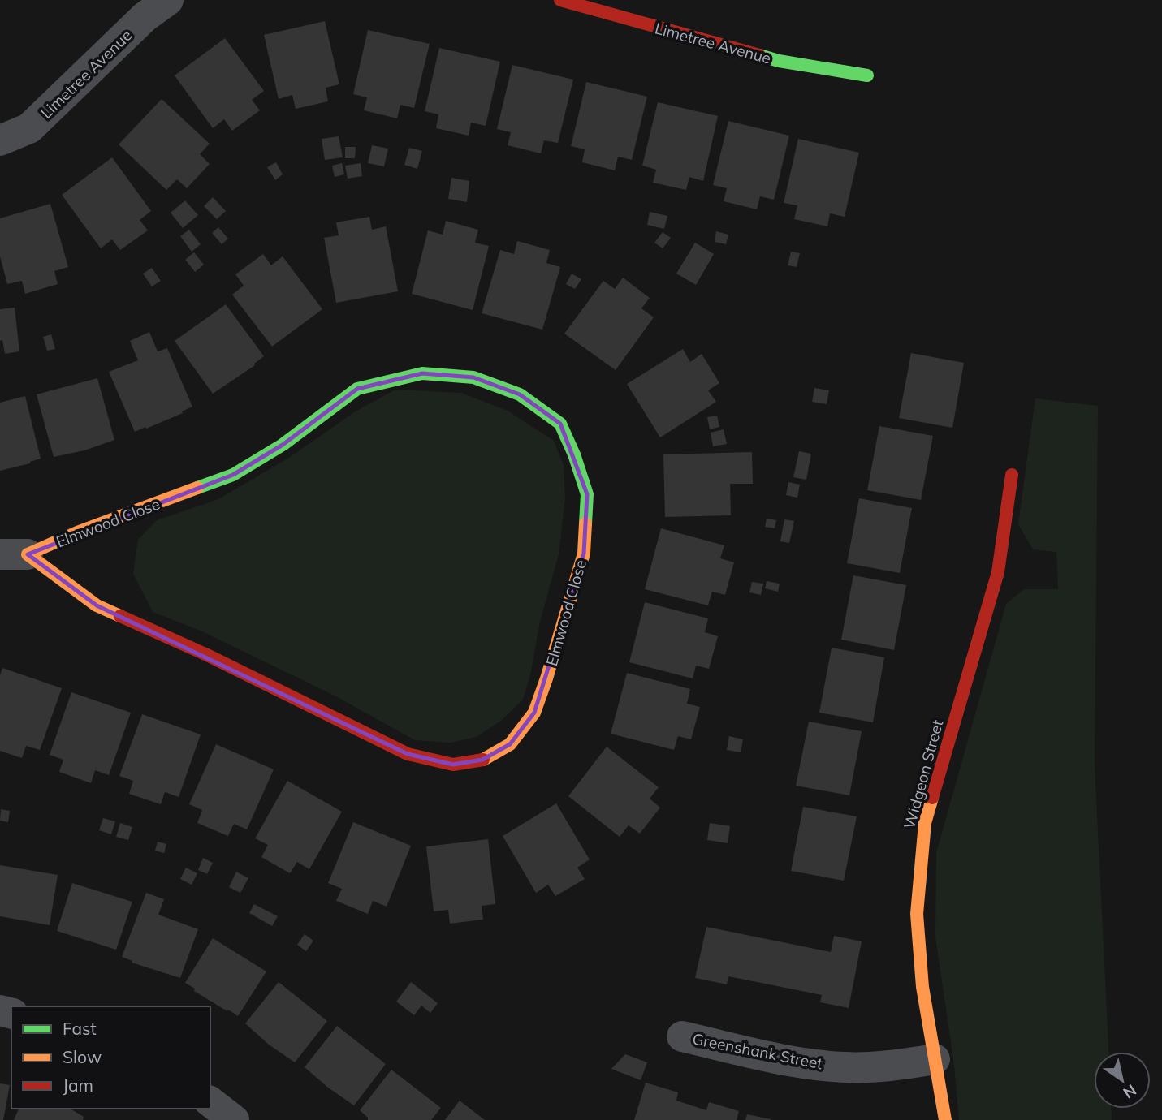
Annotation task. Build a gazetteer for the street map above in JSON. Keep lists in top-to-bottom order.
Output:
{
  "streets": {
    "street": [
      "Limetree Avenue",
      "Elmwood Close",
      "Widgeon Street",
      "Greenshank Street"
    ]
  },
  "crossings": [
    ["Widgeon Street", "Greenshank Street"]
  ],
  "legend": ["Fast", "Slow", "Jam"],
  "north": "bottom right"
}
